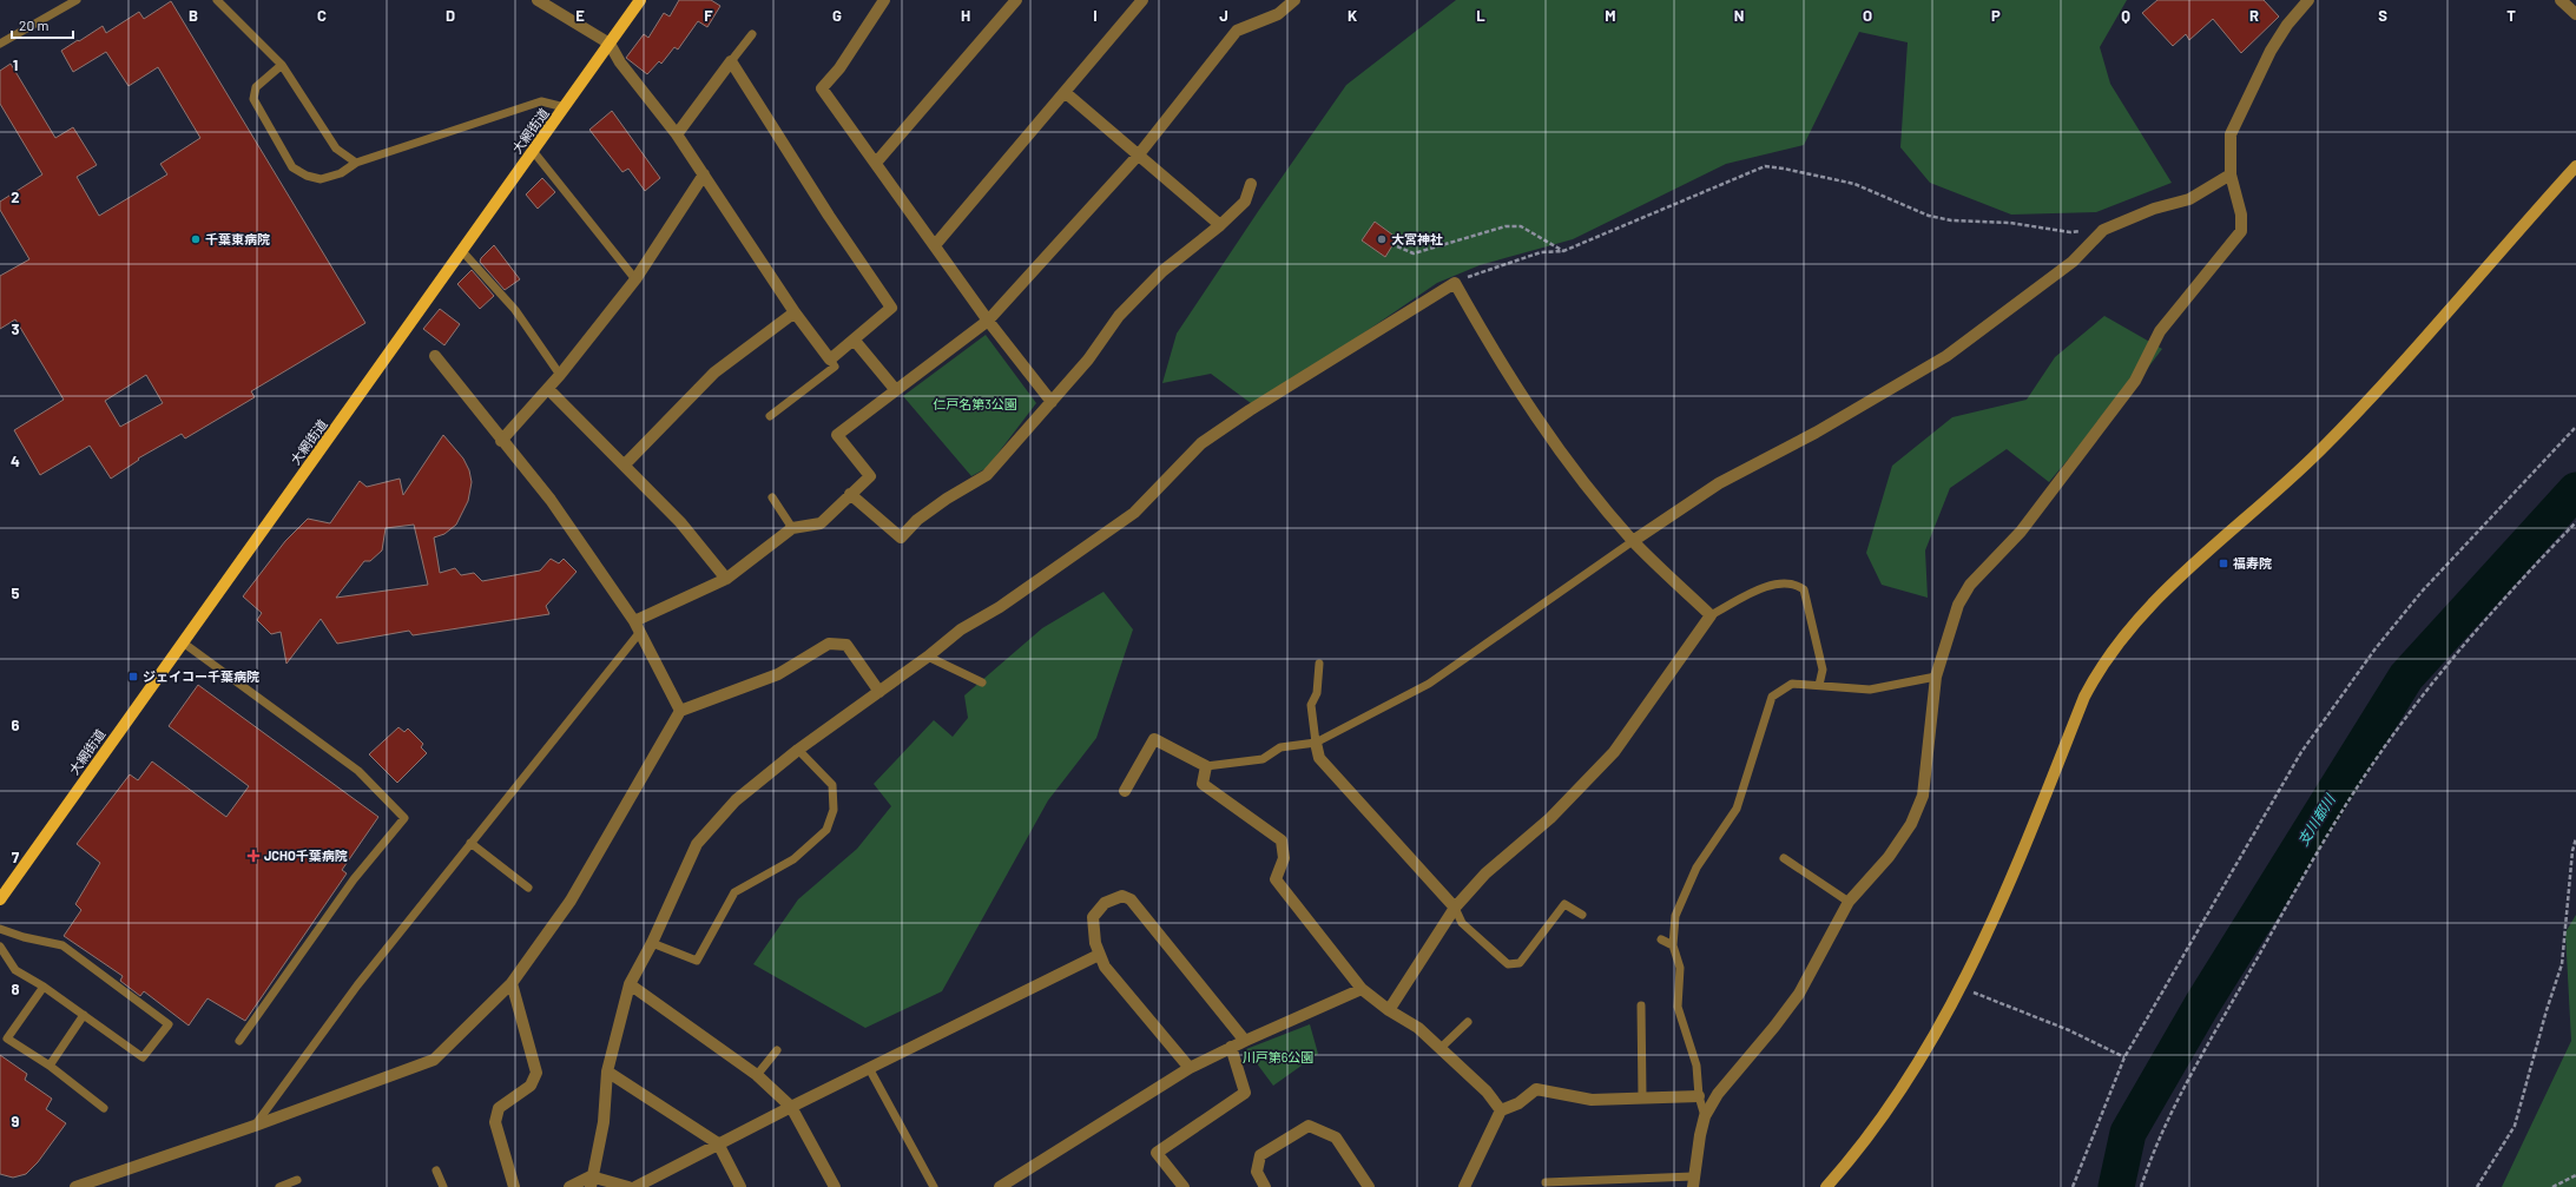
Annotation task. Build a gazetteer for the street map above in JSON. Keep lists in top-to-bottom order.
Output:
{
  "streets": {
    "main road": ["大網街道"]
  },
  "water": ["支川都川"],
  "parks": ["仁戸名第3公園", "川戸第6公園"],
  "places": {
    "other": ["千葉東病院", "大宮神社"],
    "transit": ["福寿院", "ジェイコー千葉病院"],
    "health": ["JCHO千葉病院"]
  },
  "scale_bar": "20 m",
  "grid": {
    "columns": [
      "B",
      "C",
      "D",
      "E",
      "F",
      "G",
      "H",
      "I",
      "J",
      "K",
      "L",
      "M",
      "N",
      "O",
      "P",
      "Q",
      "R",
      "S",
      "T"
    ],
    "rows": [
      "1",
      "2",
      "3",
      "4",
      "5",
      "6",
      "7",
      "8",
      "9"
    ]
  }
}
